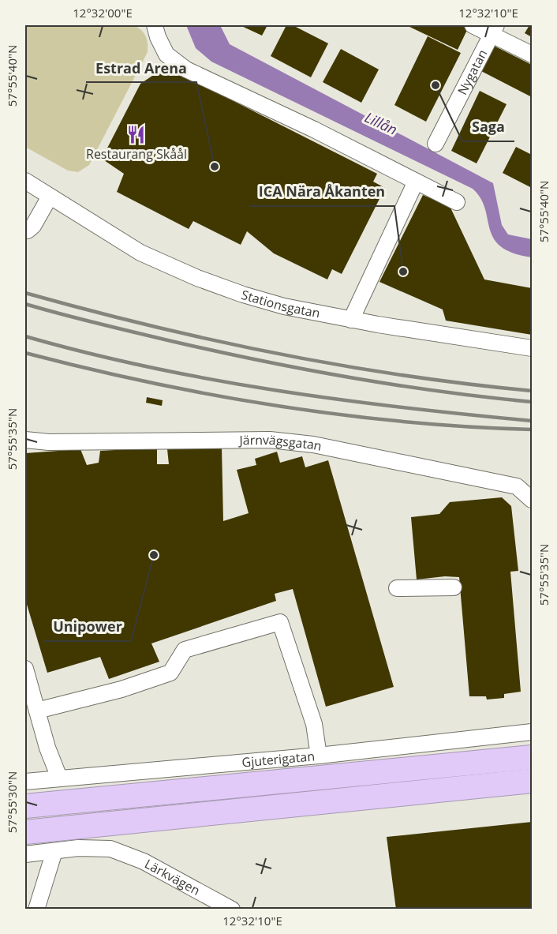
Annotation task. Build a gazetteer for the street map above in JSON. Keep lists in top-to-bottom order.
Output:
{
  "streets": {
    "street": [
      "Nygatan",
      "Stationsgatan",
      "Järnvägsgatan",
      "Gjuterigatan",
      "Lärkvägen"
    ]
  },
  "water": ["Lillån"],
  "places": {
    "other": [
      "Saga",
      "Estrad Arena",
      "ICA Nära Åkanten",
      "Unipower"
    ],
    "restaurant": ["Restaurang Skåål"]
  },
  "coordinates": [
    "12°32'00\"E",
    "12°32'10\"E",
    "57°55'40\"N",
    "57°55'35\"N",
    "57°55'30\"N"
  ]
}
